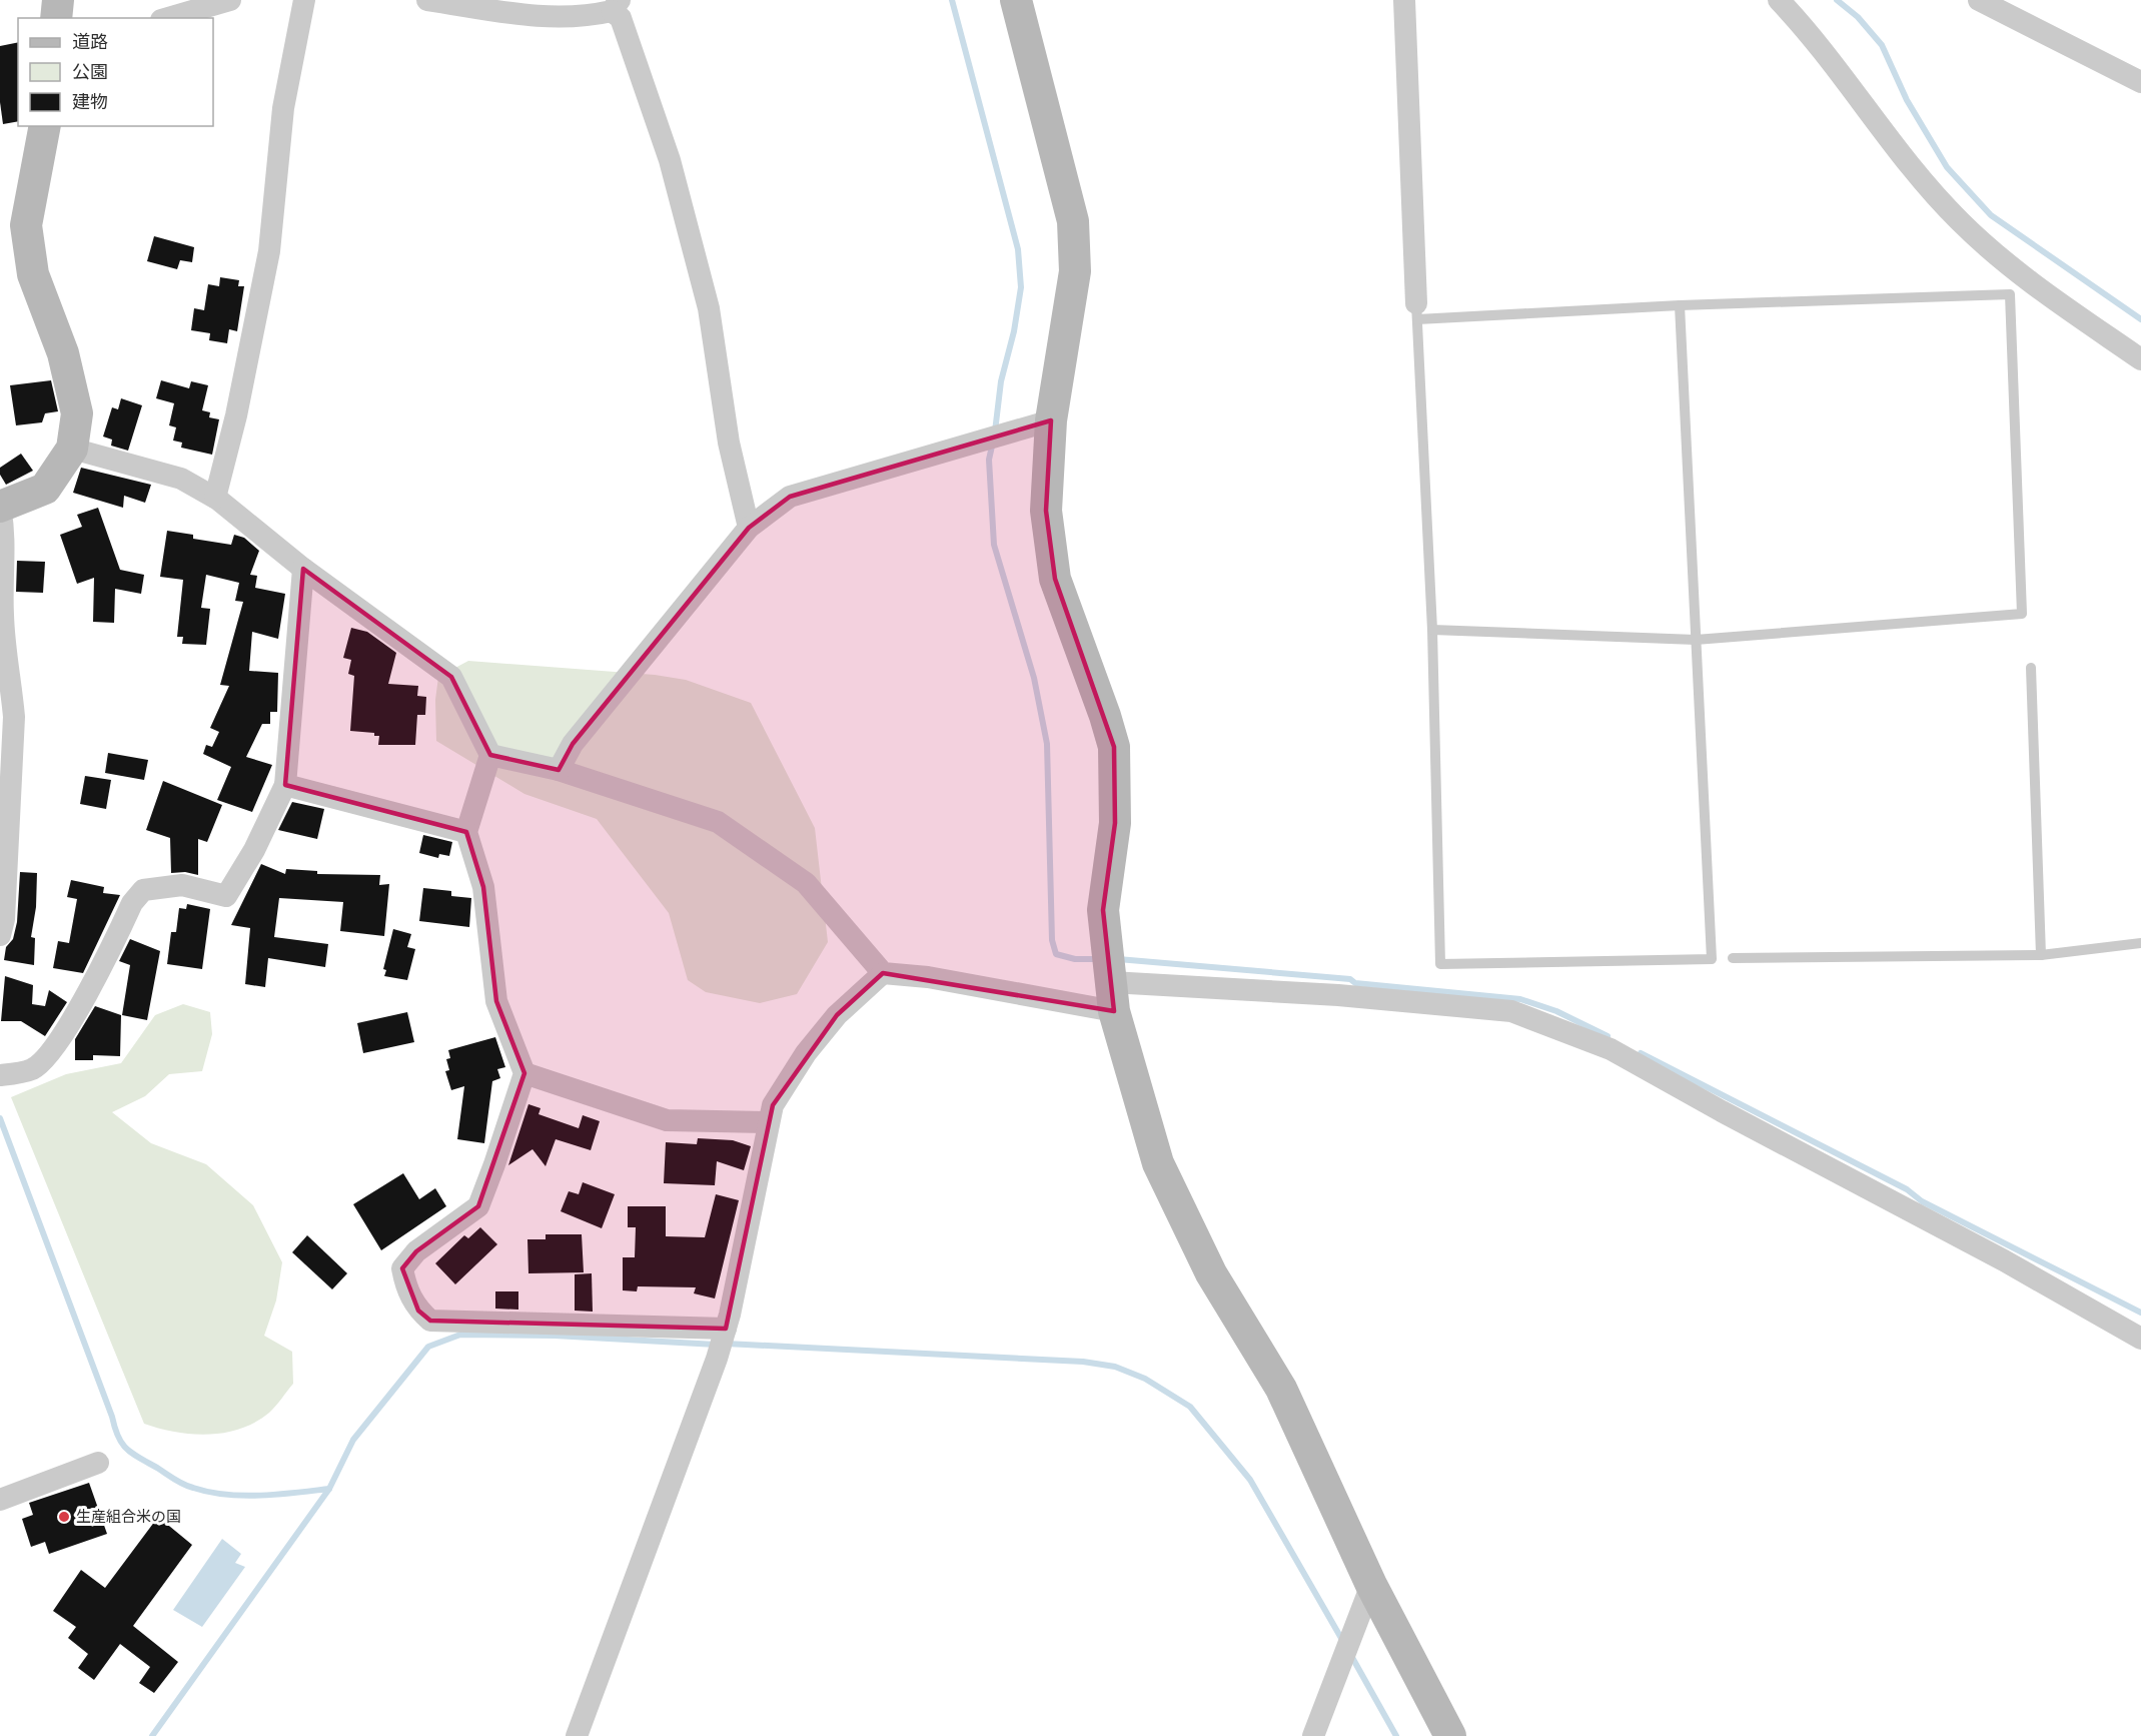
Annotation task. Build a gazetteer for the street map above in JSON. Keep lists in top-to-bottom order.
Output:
{
  "places": ["生産組合米の国"],
  "legend": ["道路", "公園", "建物"]
}
